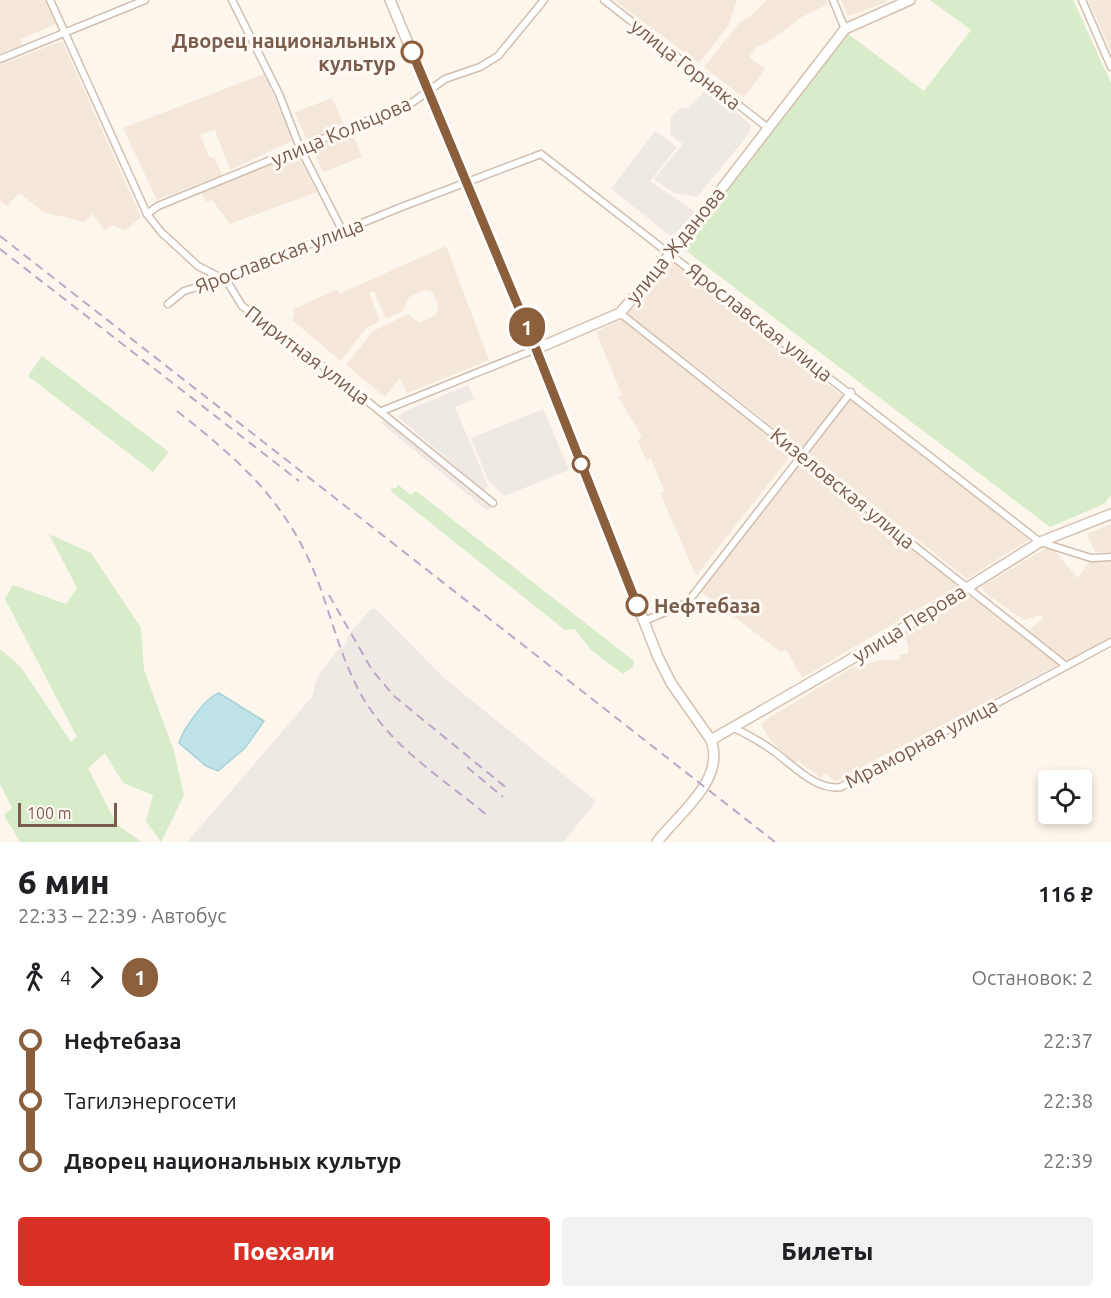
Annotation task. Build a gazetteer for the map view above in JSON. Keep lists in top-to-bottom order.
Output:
{
  "streets": {
    "main road": ["улица Жданова", "улица Перова"],
    "street": [
      "улица Горняка",
      "улица Кольцова",
      "Ярославская улица",
      "Пиритная улица",
      "Кизеловская улица",
      "Мраморная улица"
    ]
  },
  "crossings": [
    ["улица Горняка", "улица Жданова"],
    ["улица Кольцова", "Пиритная улица"],
    ["улица Жданова", "Ярославская улица"],
    ["улица Жданова", "Пиритная улица"],
    ["улица Жданова", "Кизеловская улица"],
    ["Ярославская улица", "Пиритная улица"],
    ["Ярославская улица", "улица Перова"],
    ["Кизеловская улица", "улица Перова"],
    ["Кизеловская улица", "Мраморная улица"],
    ["улица Перова", "Мраморная улица"]
  ],
  "places": ["Дворец национальных культур", "Нефтебаза"],
  "lines": ["bus line 1"],
  "scale_bar": "100 m",
  "page": {
    "on_map": "1",
    "scale": "100 m",
    "heading": ["6 мин", "22:33 – 22:39 · Автобус", "116 ₽"],
    "legs": ["4", "1", "Остановок: 2"],
    "list": [
      {
        "name": "Нефтебаза",
        "value": "22:37"
      },
      {
        "name": "Тагилэнергосети",
        "value": "22:38"
      },
      {
        "name": "Дворец национальных культур",
        "value": "22:39"
      }
    ],
    "buttons": ["Поехали", "Билеты"]
  }
}
